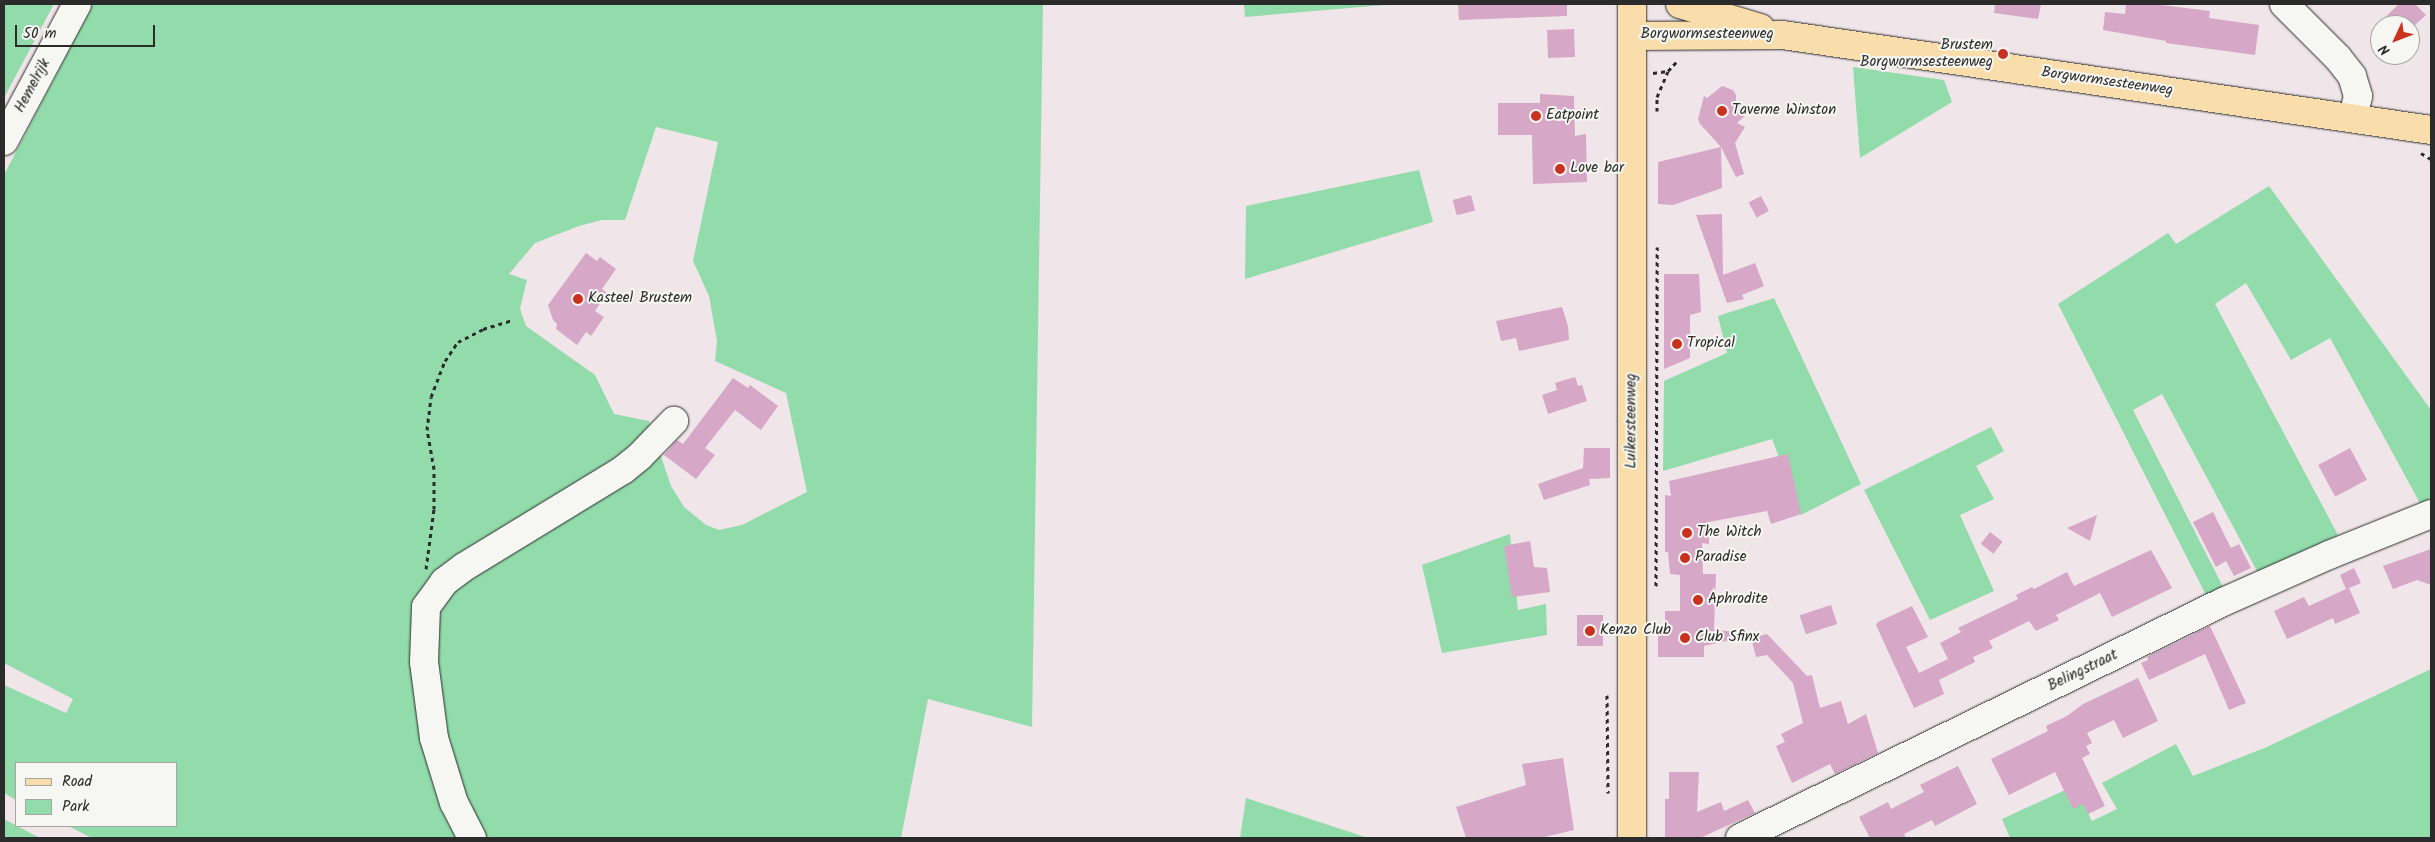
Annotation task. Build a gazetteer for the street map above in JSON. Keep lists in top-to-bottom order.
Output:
{
  "streets": {
    "main road": ["Borgwormsesteenweg", "Luikersteenweg"],
    "street": ["Hemelrijk", "Belingstraat"]
  },
  "crossings": [
    ["Borgwormsesteenweg", "Luikersteenweg"]
  ],
  "places": [
    "Brustem Borgwormsesteenweg",
    "Taverne Winston",
    "Eatpoint",
    "Love bar",
    "Kasteel Brustem",
    "Tropical",
    "The Witch",
    "Paradise",
    "Aphrodite",
    "Kenzo Club",
    "Club Sfinx"
  ],
  "legend": ["Road", "Park"],
  "scale_bar": "50 m",
  "north": "bottom left"
}
